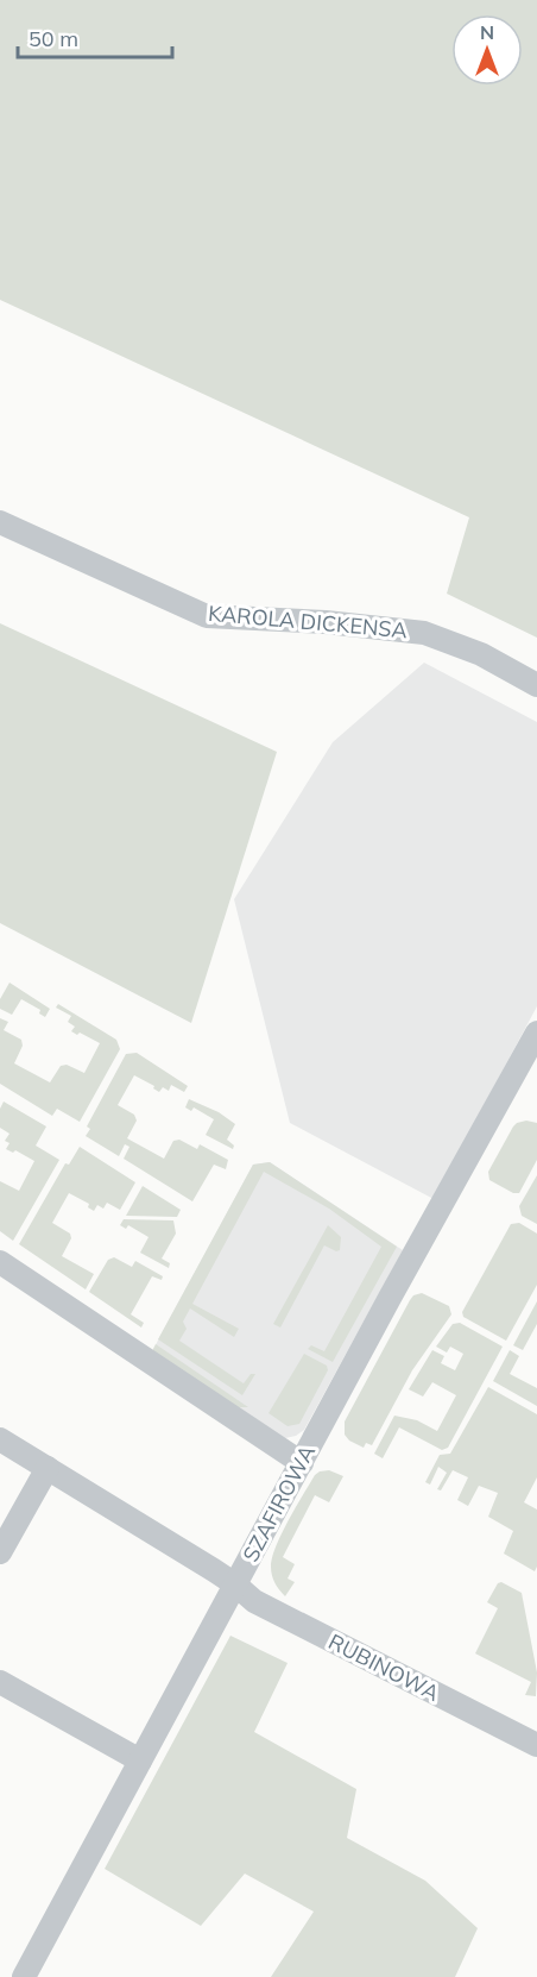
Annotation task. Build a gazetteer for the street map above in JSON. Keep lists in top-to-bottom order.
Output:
{
  "streets": {
    "street": ["KAROLA DICKENSA", "SZAFIROWA", "RUBINOWA"]
  },
  "crossings": [
    ["SZAFIROWA", "RUBINOWA"]
  ],
  "scale_bar": "50 m",
  "north": "top"
}
